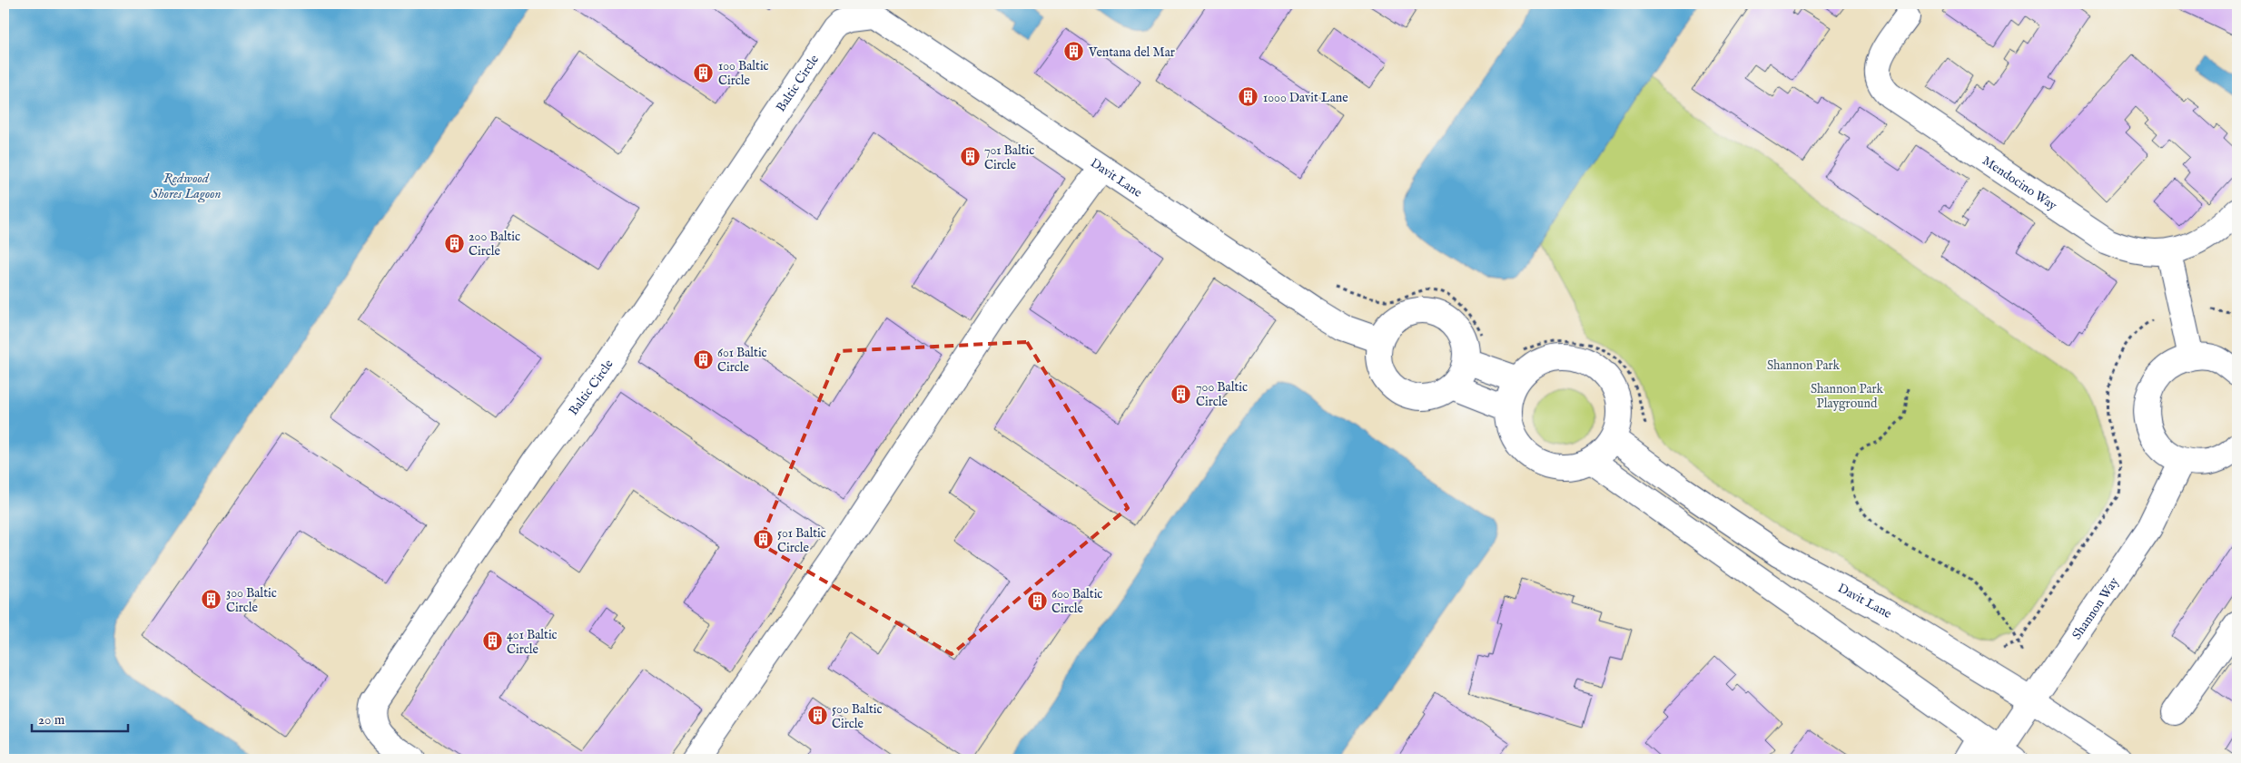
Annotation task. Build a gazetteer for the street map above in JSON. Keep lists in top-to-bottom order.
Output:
{
  "streets": {
    "street": [
      "Baltic Circle",
      "Davit Lane",
      "Mendocino Way",
      "Shannon Way"
    ]
  },
  "crossings": [
    ["Baltic Circle", "Davit Lane"],
    ["Davit Lane", "Shannon Way"]
  ],
  "water": ["Redwood Shores Lagoon"],
  "parks": ["Shannon Park", "Shannon Park Playground"],
  "places": {
    "building": [
      "Ventana del Mar",
      "100 Baltic Circle",
      "1000 Davit Lane",
      "701 Baltic Circle",
      "200 Baltic Circle",
      "601 Baltic Circle",
      "700 Baltic Circle",
      "501 Baltic Circle",
      "300 Baltic Circle",
      "600 Baltic Circle",
      "401 Baltic Circle",
      "500 Baltic Circle"
    ]
  },
  "scale_bar": "20 m"
}
